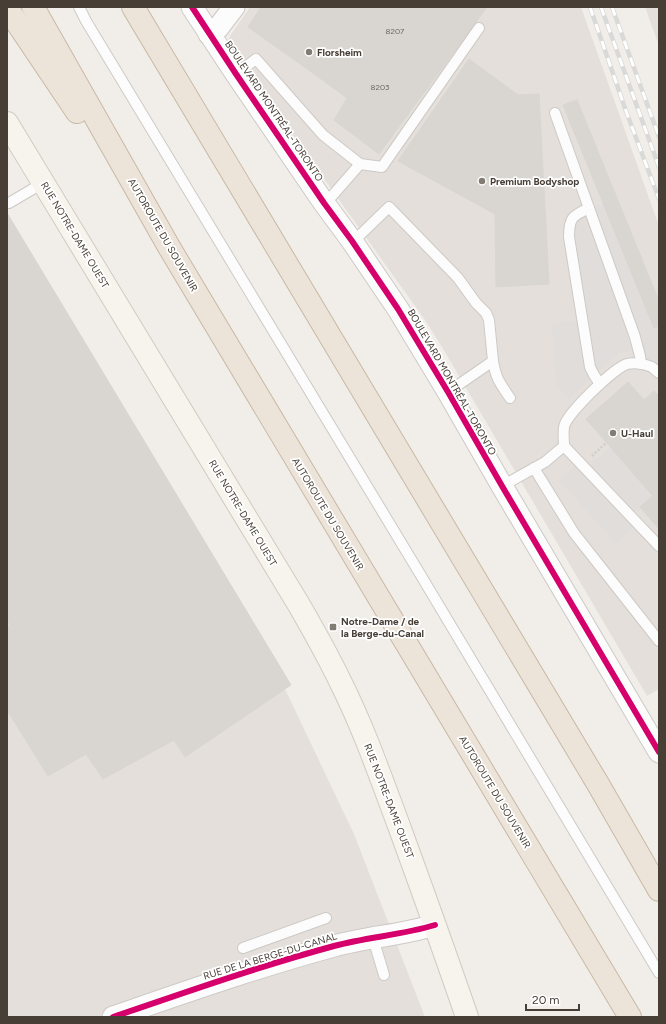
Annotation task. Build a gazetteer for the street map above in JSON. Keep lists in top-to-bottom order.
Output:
{
  "streets": {
    "highway": ["AUTOROUTE DU SOUVENIR"],
    "main road": ["RUE NOTRE-DAME OUEST"],
    "street": ["BOULEVARD MONTRÉAL-TORONTO", "RUE DE LA BERGE-DU-CANAL"]
  },
  "crossings": [
    ["RUE NOTRE-DAME OUEST", "RUE DE LA BERGE-DU-CANAL"]
  ],
  "places": {
    "other": ["Florsheim", "Premium Bodyshop", "U-Haul"],
    "transit": ["Notre-Dame / de la Berge-du-Canal"]
  },
  "house_numbers": ["8207", "8203"],
  "scale_bar": "20 m"
}
